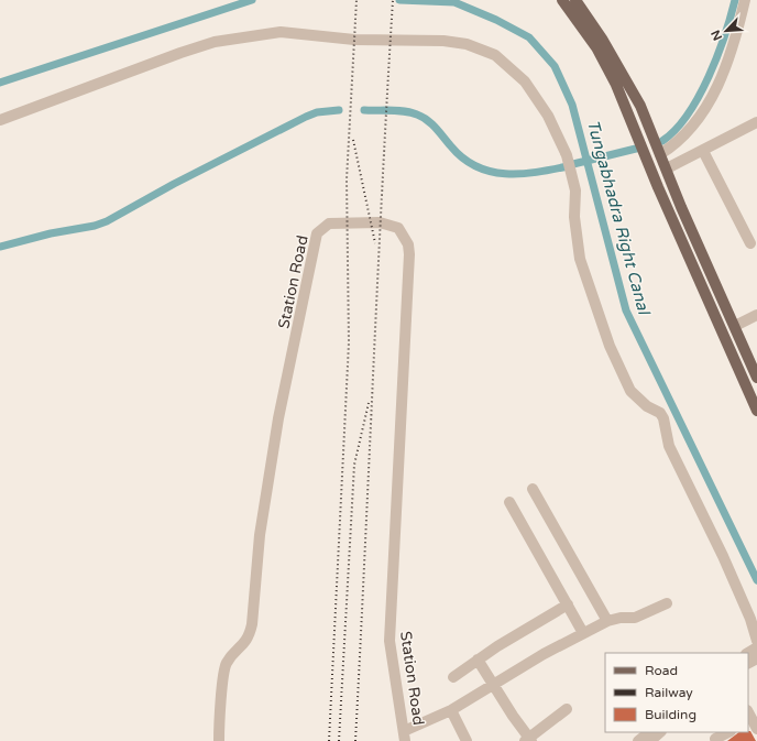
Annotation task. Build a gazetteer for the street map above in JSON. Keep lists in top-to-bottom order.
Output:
{
  "streets": {
    "street": ["Station Road"]
  },
  "water": ["Tungabhadra Right Canal"],
  "legend": ["Road", "Railway", "Building"],
  "north": "bottom left"
}
